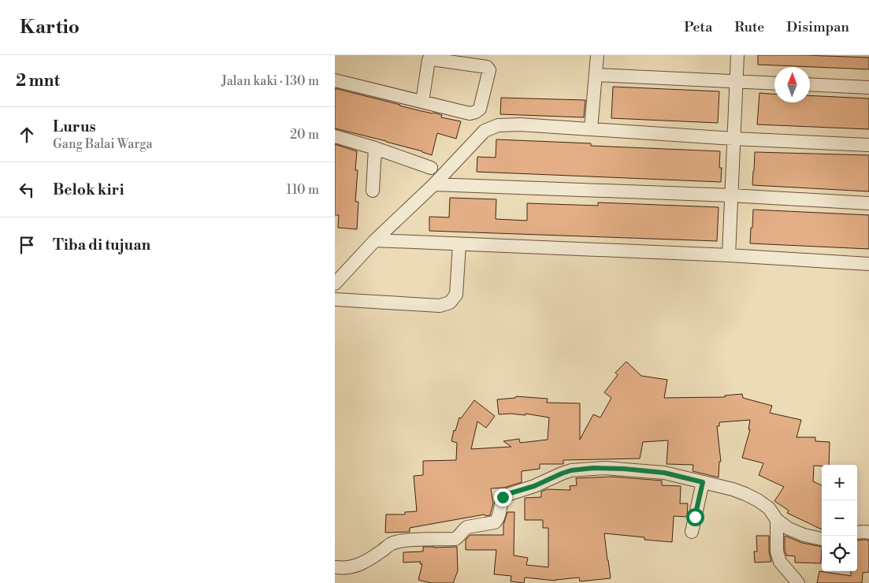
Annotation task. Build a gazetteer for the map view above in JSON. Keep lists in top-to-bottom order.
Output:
{
  "north": "top",
  "page": {
    "header": "Kartio",
    "nav": ["Peta", "Rute", "Disimpan"],
    "heading": ["2 mnt", "Jalan kaki · 130 m"],
    "list": [
      ["Lurus", "Gang Balai Warga", "20 m"],
      ["Belok kiri", "110 m"],
      "Tiba di tujuan"
    ],
    "map_buttons": ["+", "−"]
  }
}
